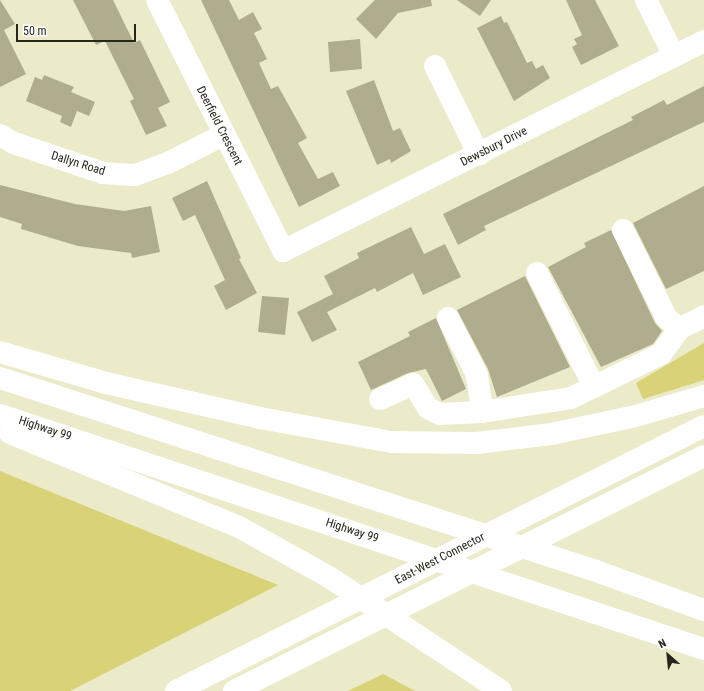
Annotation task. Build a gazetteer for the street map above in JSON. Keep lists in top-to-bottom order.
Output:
{
  "streets": {
    "main road": [
      "Deerfield Crescent",
      "Dewsbury Drive",
      "Dallyn Road",
      "Highway 99",
      "East-West Connector"
    ]
  },
  "crossings": [
    ["Deerfield Crescent", "Dewsbury Drive"],
    ["Deerfield Crescent", "Dallyn Road"]
  ],
  "scale_bar": "50 m",
  "north": "top left"
}
